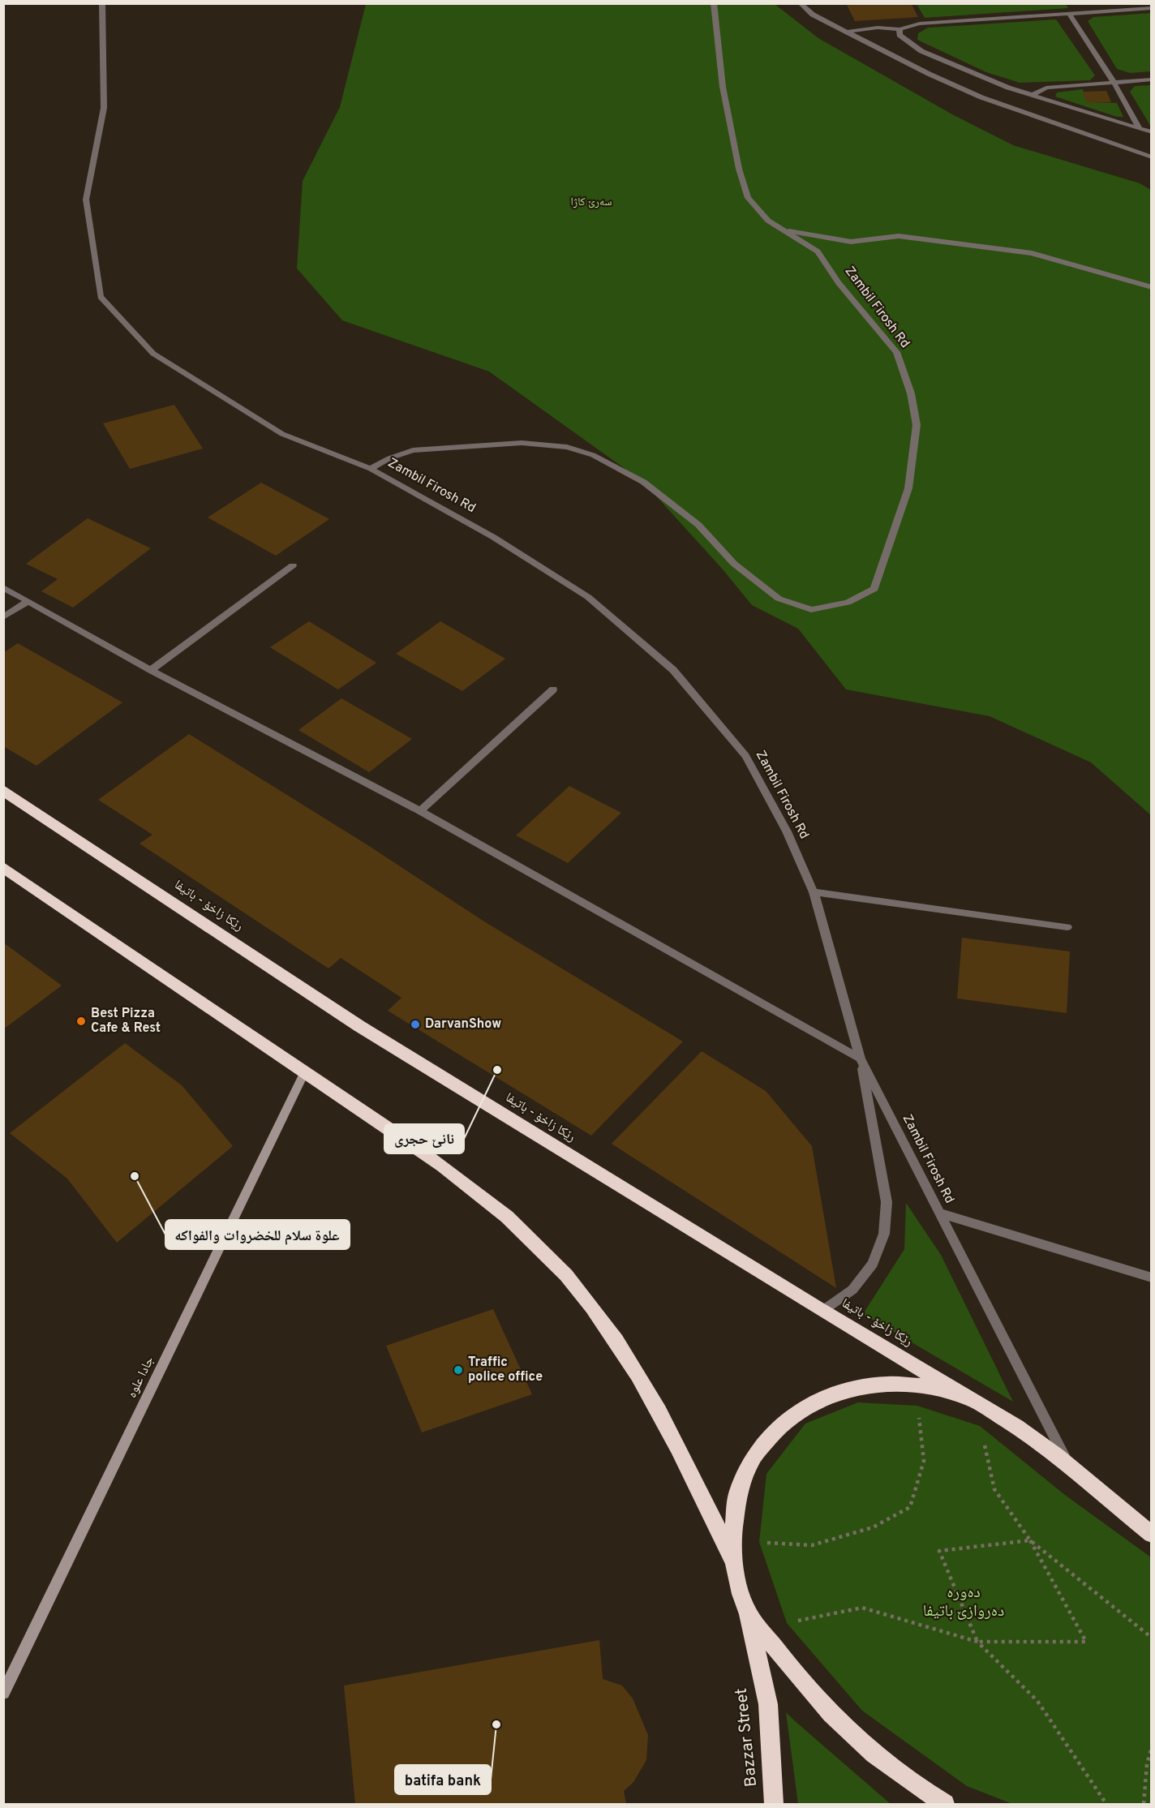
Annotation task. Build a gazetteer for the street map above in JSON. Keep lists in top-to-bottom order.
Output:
{
  "streets": {
    "highway": ["رێکا زاخۆ - باتیفا", "Bazzar Street"],
    "street": ["Zambil Firosh Rd", "جادا علوه"]
  },
  "parks": ["سەرێ کاژا", "ده‌وره‌ ده‌روازێ باتيفا"],
  "places": [
    "Best Pizza Cafe & Rest",
    "DarvanShow",
    "نانێ حجری",
    "علوة سلام للخضروات والفواكه",
    "Traffic police office",
    "batifa bank"
  ]
}
